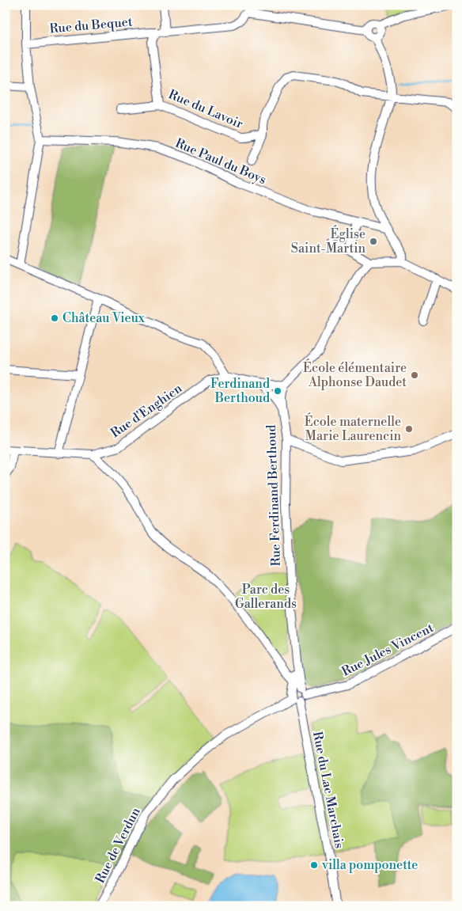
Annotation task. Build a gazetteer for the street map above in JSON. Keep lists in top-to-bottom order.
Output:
{
  "streets": {
    "street": [
      "Rue du Bequet",
      "Rue du Lavoir",
      "Rue Paul du Boys",
      "Rue d'Enghien",
      "Rue Ferdinand Berthoud",
      "Rue Jules Vincent",
      "Rue du Lac Marchais",
      "Rue de Verdun"
    ]
  },
  "crossings": [
    ["Rue du Bequet", "Rue du Lavoir"],
    ["Rue Ferdinand Berthoud", "Rue Jules Vincent"],
    ["Rue Ferdinand Berthoud", "Rue du Lac Marchais"],
    ["Rue Ferdinand Berthoud", "Rue de Verdun"],
    ["Rue Jules Vincent", "Rue du Lac Marchais"],
    ["Rue Jules Vincent", "Rue de Verdun"],
    ["Rue du Lac Marchais", "Rue de Verdun"]
  ],
  "parks": ["Parc des Gallerands"],
  "places": [
    "Église Saint-Martin",
    "Château Vieux",
    "École élémentaire Alphonse Daudet",
    "Ferdinand Berthoud",
    "École maternelle Marie Laurencin",
    "villa pomponette"
  ]
}
